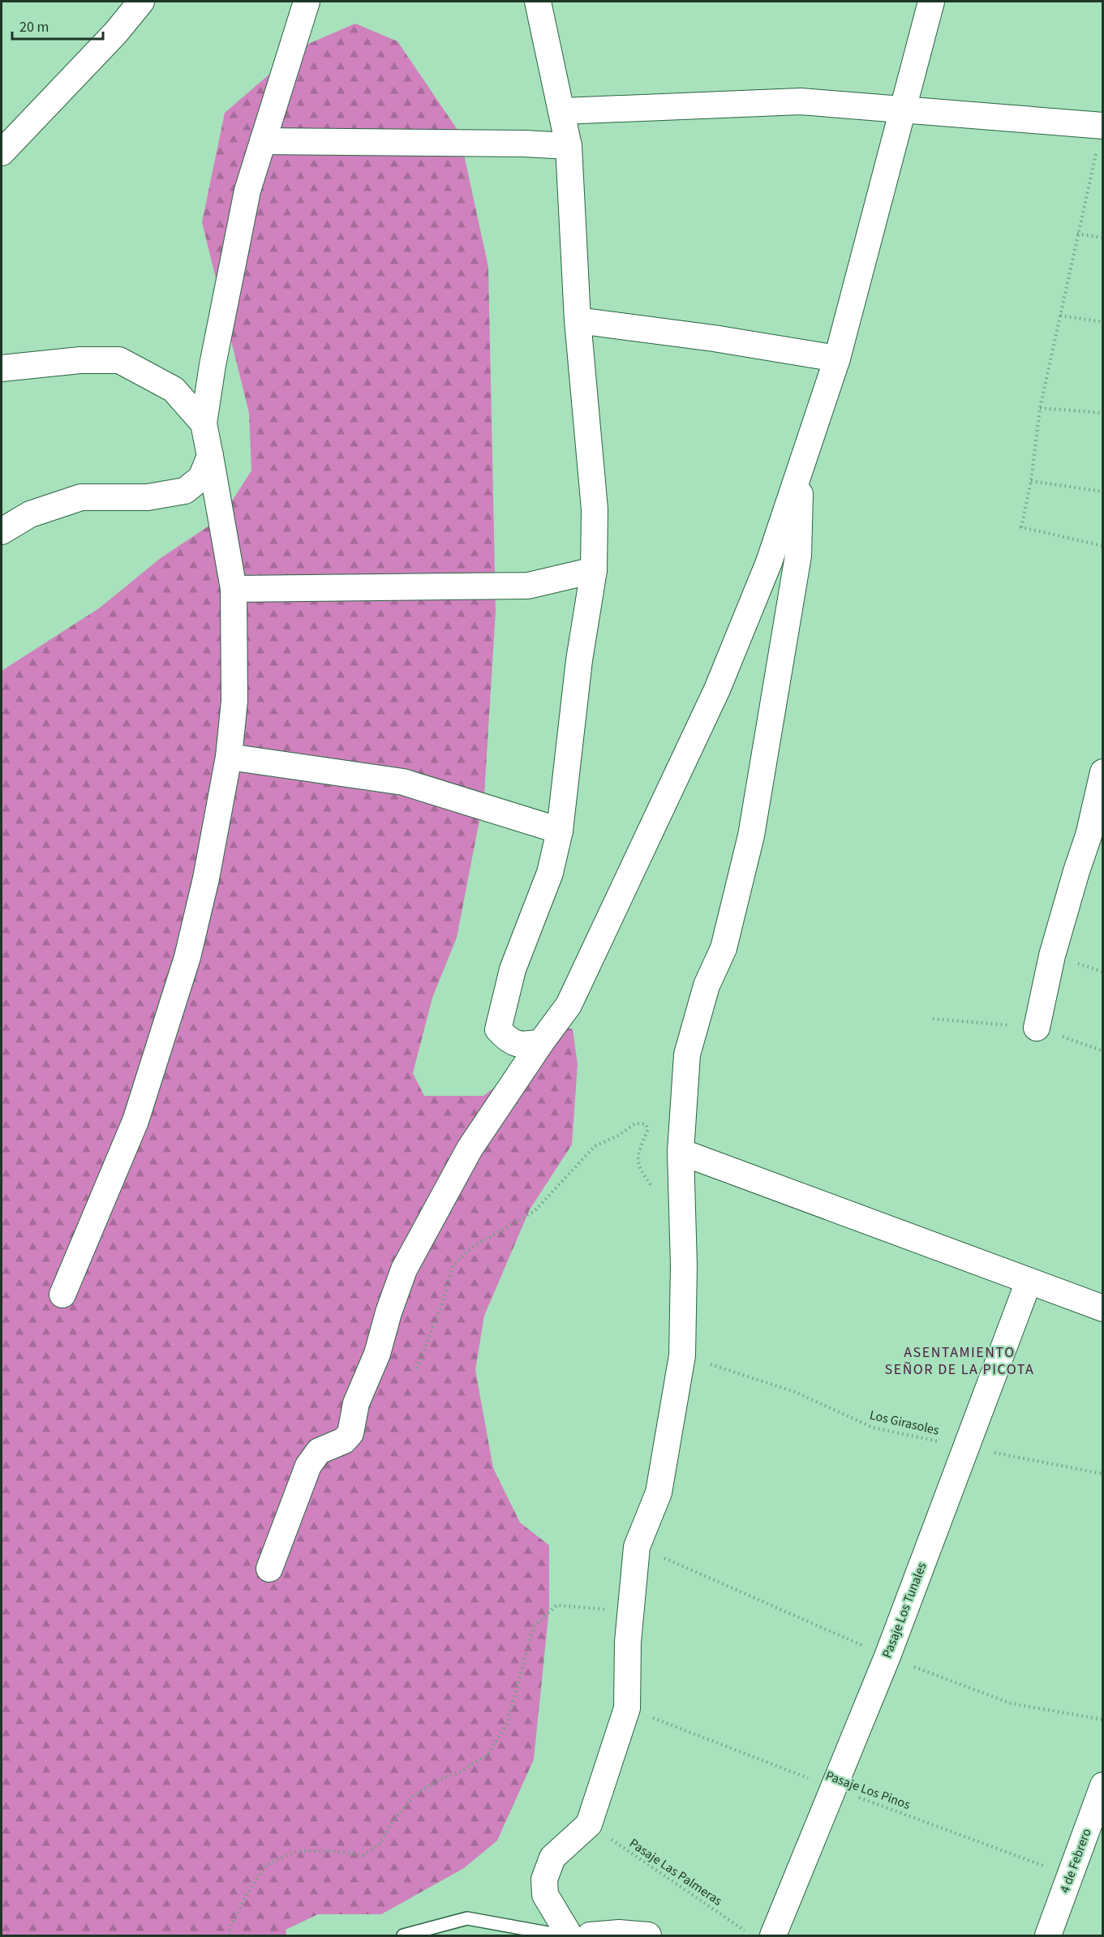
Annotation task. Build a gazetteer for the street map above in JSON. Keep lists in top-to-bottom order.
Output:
{
  "streets": {
    "street": ["Pasaje Los Tunales", "4 de Febrero"],
    "path": ["Los Girasoles", "Pasaje Los Pinos", "Pasaje Las Palmeras"]
  },
  "crossings": [
    ["Los Girasoles", "Pasaje Los Tunales"],
    ["Pasaje Los Tunales", "Pasaje Los Pinos"],
    ["Pasaje Los Pinos", "4 de Febrero"]
  ],
  "districts": ["ASENTAMIENTO SEÑOR DE LA PICOTA"],
  "scale_bar": "20 m"
}
